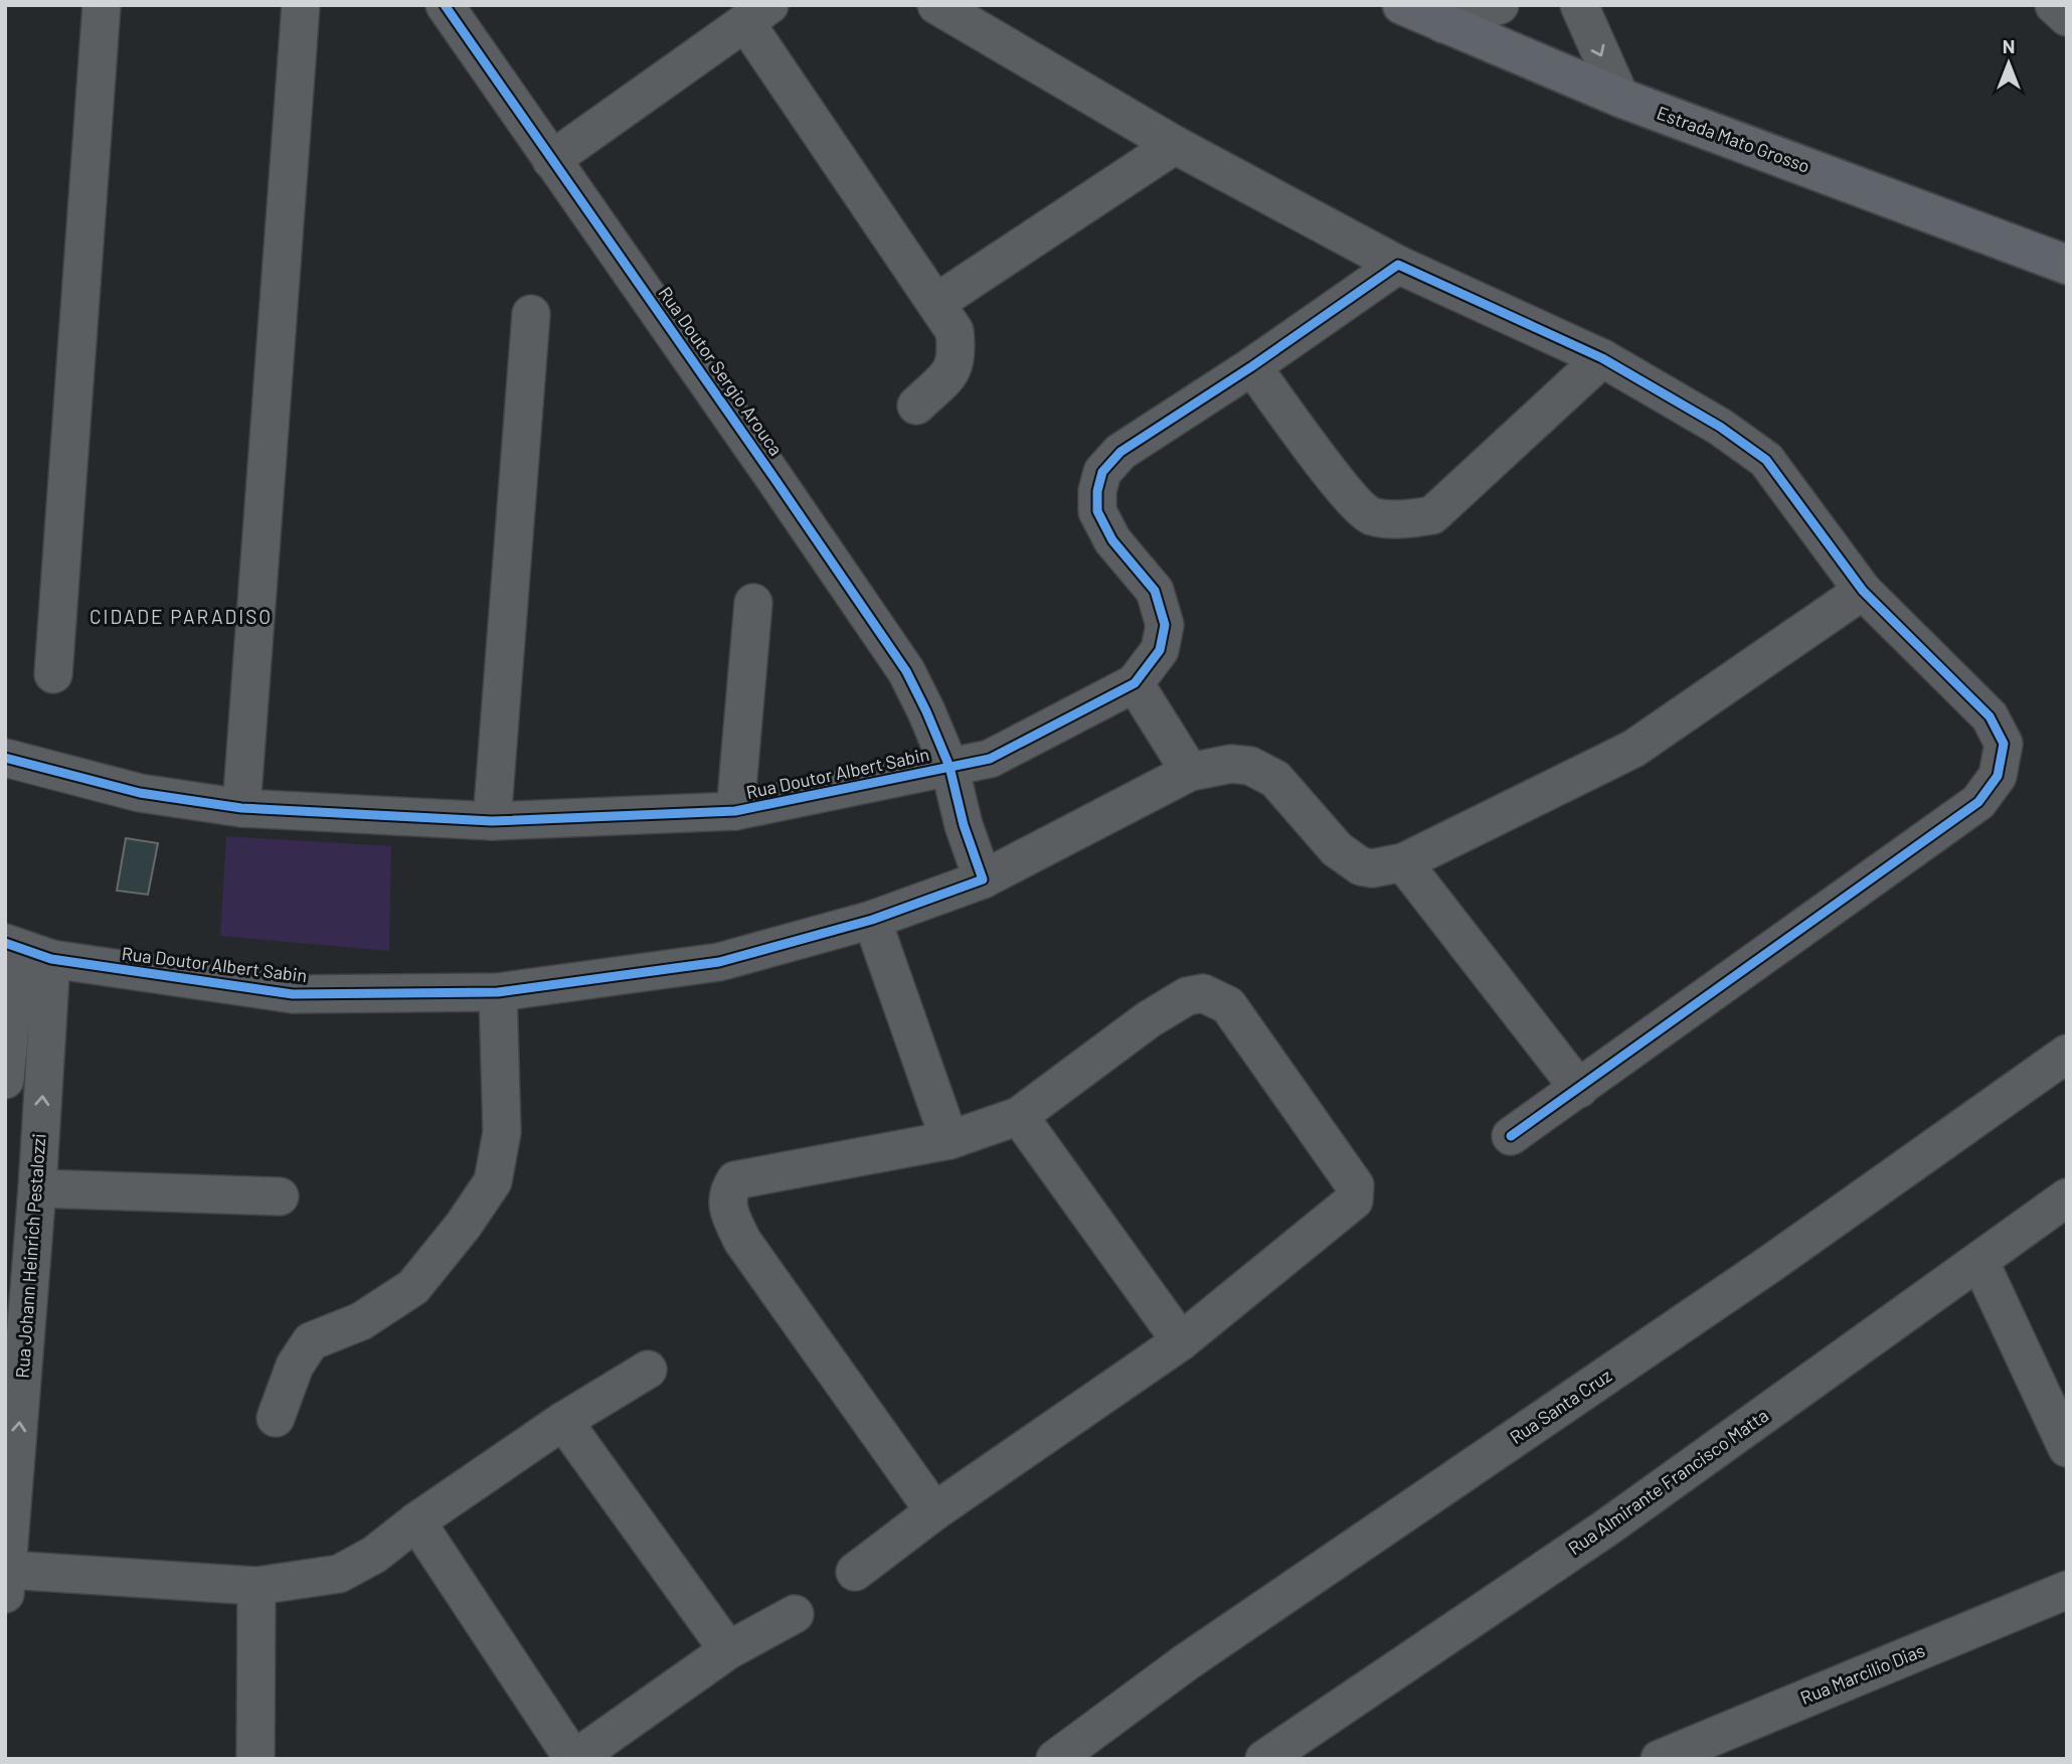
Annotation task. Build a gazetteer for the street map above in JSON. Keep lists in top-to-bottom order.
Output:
{
  "streets": {
    "main road": ["Estrada Mato Grosso"],
    "street": [
      "Rua Doutor Sergio Arouca",
      "Rua Doutor Albert Sabin",
      "Rua Johann Heinrich Pestalozzi",
      "Rua Santa Cruz",
      "Rua Almirante Francisco Matta",
      "Rua Marcilio Dias"
    ]
  },
  "crossings": [
    ["Rua Doutor Sergio Arouca", "Rua Doutor Albert Sabin"],
    ["Rua Doutor Albert Sabin", "Rua Johann Heinrich Pestalozzi"]
  ],
  "one_way": ["Rua Johann Heinrich Pestalozzi"],
  "districts": ["CIDADE PARADISO"],
  "north": "top"
}
